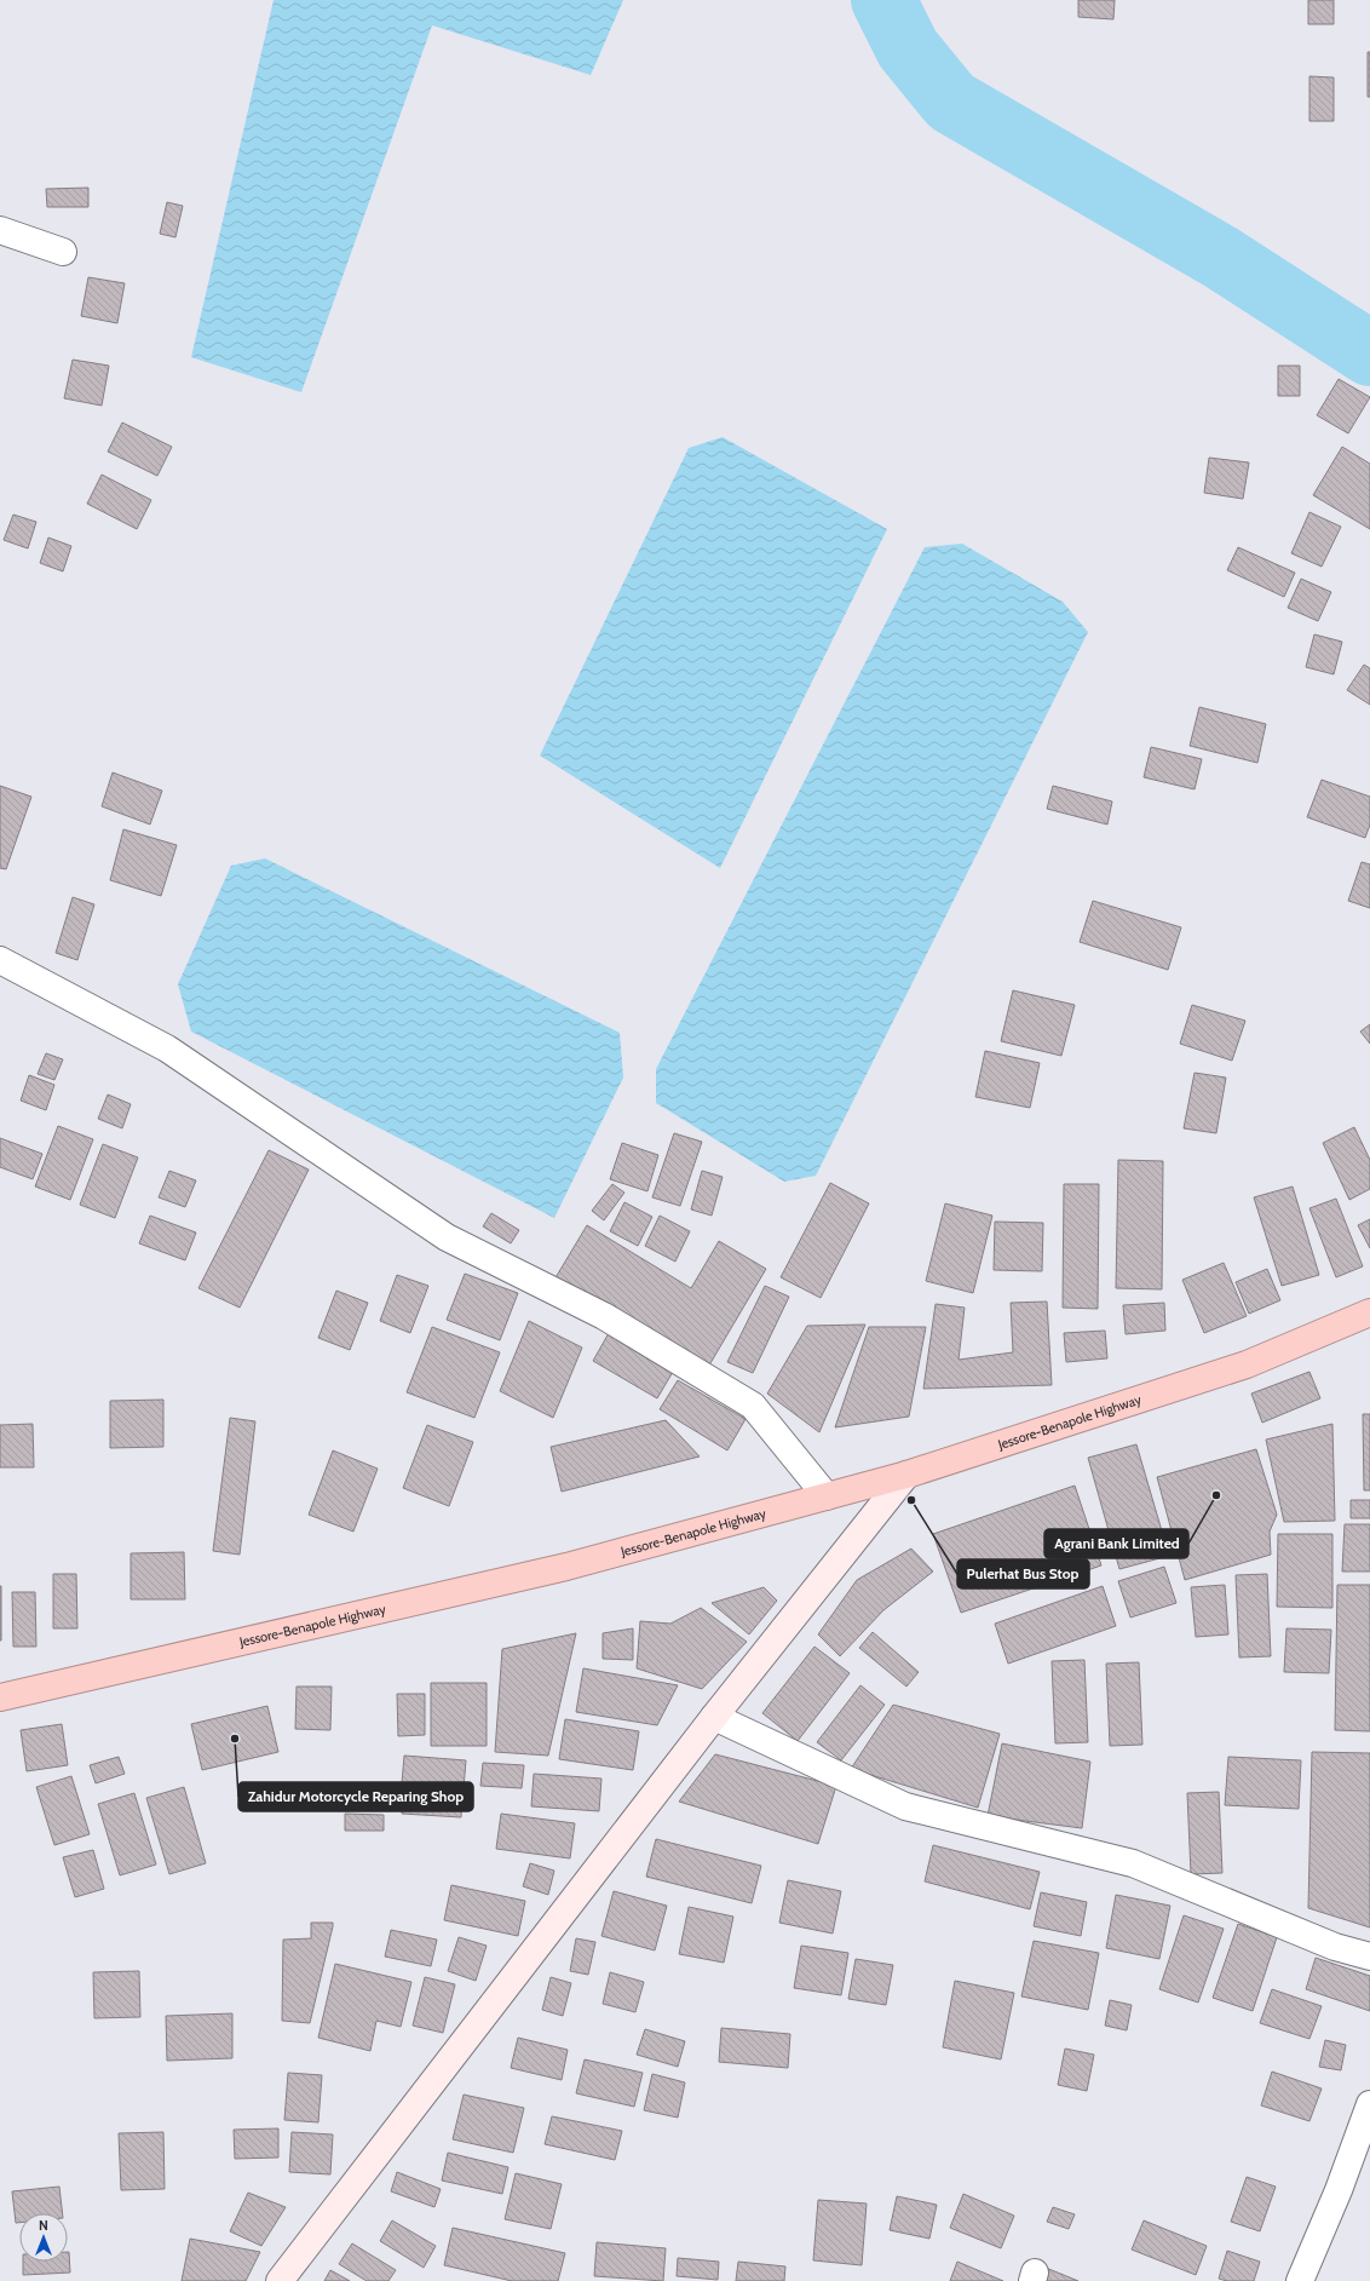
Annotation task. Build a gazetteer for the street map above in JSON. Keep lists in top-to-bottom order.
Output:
{
  "streets": {
    "highway": ["Jessore-Benapole Highway"]
  },
  "places": ["Agrani Bank Limited", "Pulerhat Bus Stop", "Zahidur Motorcycle Reparing Shop"],
  "north": "top"
}
